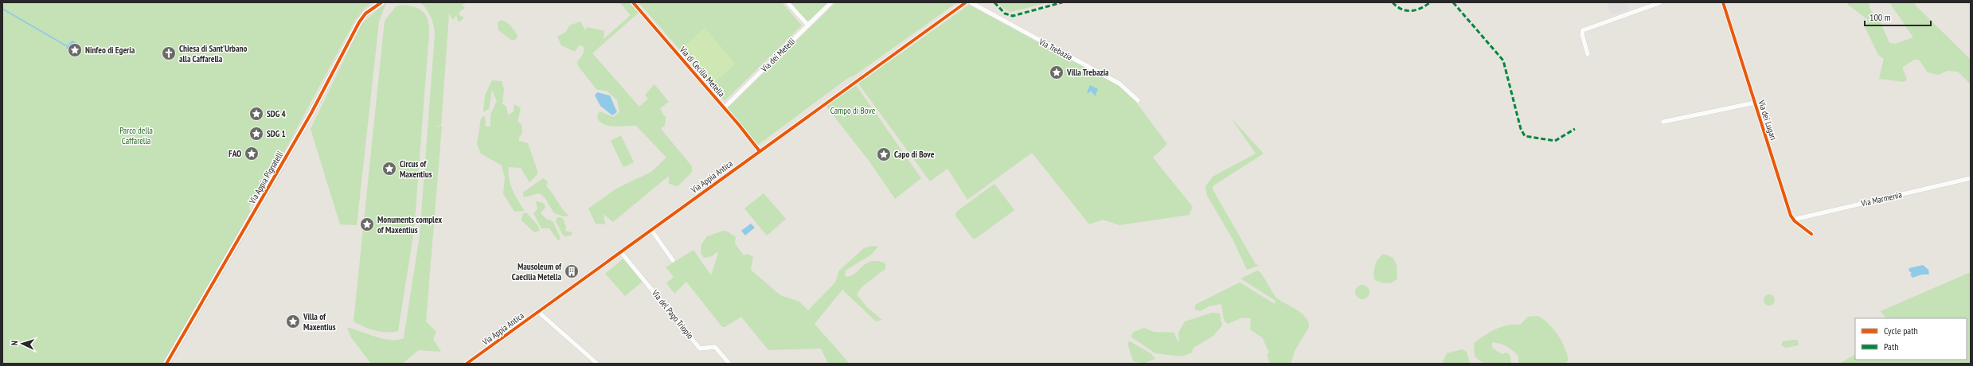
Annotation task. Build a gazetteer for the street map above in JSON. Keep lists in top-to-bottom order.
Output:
{
  "streets": {
    "main road": ["Via Appia Pignatelli"],
    "street": [
      "Via Trebazia",
      "Via dei Metelli",
      "Via di Cecilia Metella",
      "Via dei Lugari",
      "Via Appia Antica",
      "Via Marmenia",
      "Via del Pago Triopio"
    ]
  },
  "crossings": [
    ["Via dei Metelli", "Via di Cecilia Metella"],
    ["Via di Cecilia Metella", "Via Appia Antica"],
    ["Via dei Lugari", "Via Marmenia"],
    ["Via Appia Antica", "Via del Pago Triopio"]
  ],
  "parks": ["Campo di Bove", "Parco della Caffarella"],
  "places": {
    "place": [
      "Ninfeo di Egeria",
      "Villa Trebazia",
      "SDG 4",
      "SDG 1",
      "FAO",
      "Capo di Bove",
      "Circus of Maxentius",
      "Monuments complex of Maxentius",
      "Villa of Maxentius"
    ],
    "church": ["Chiesa di Sant'Urbano alla Caffarella"],
    "building": ["Mausoleum of Caecilia Metella"]
  },
  "legend": ["Cycle path", "Path"],
  "scale_bar": "100 m",
  "north": "left"
}
